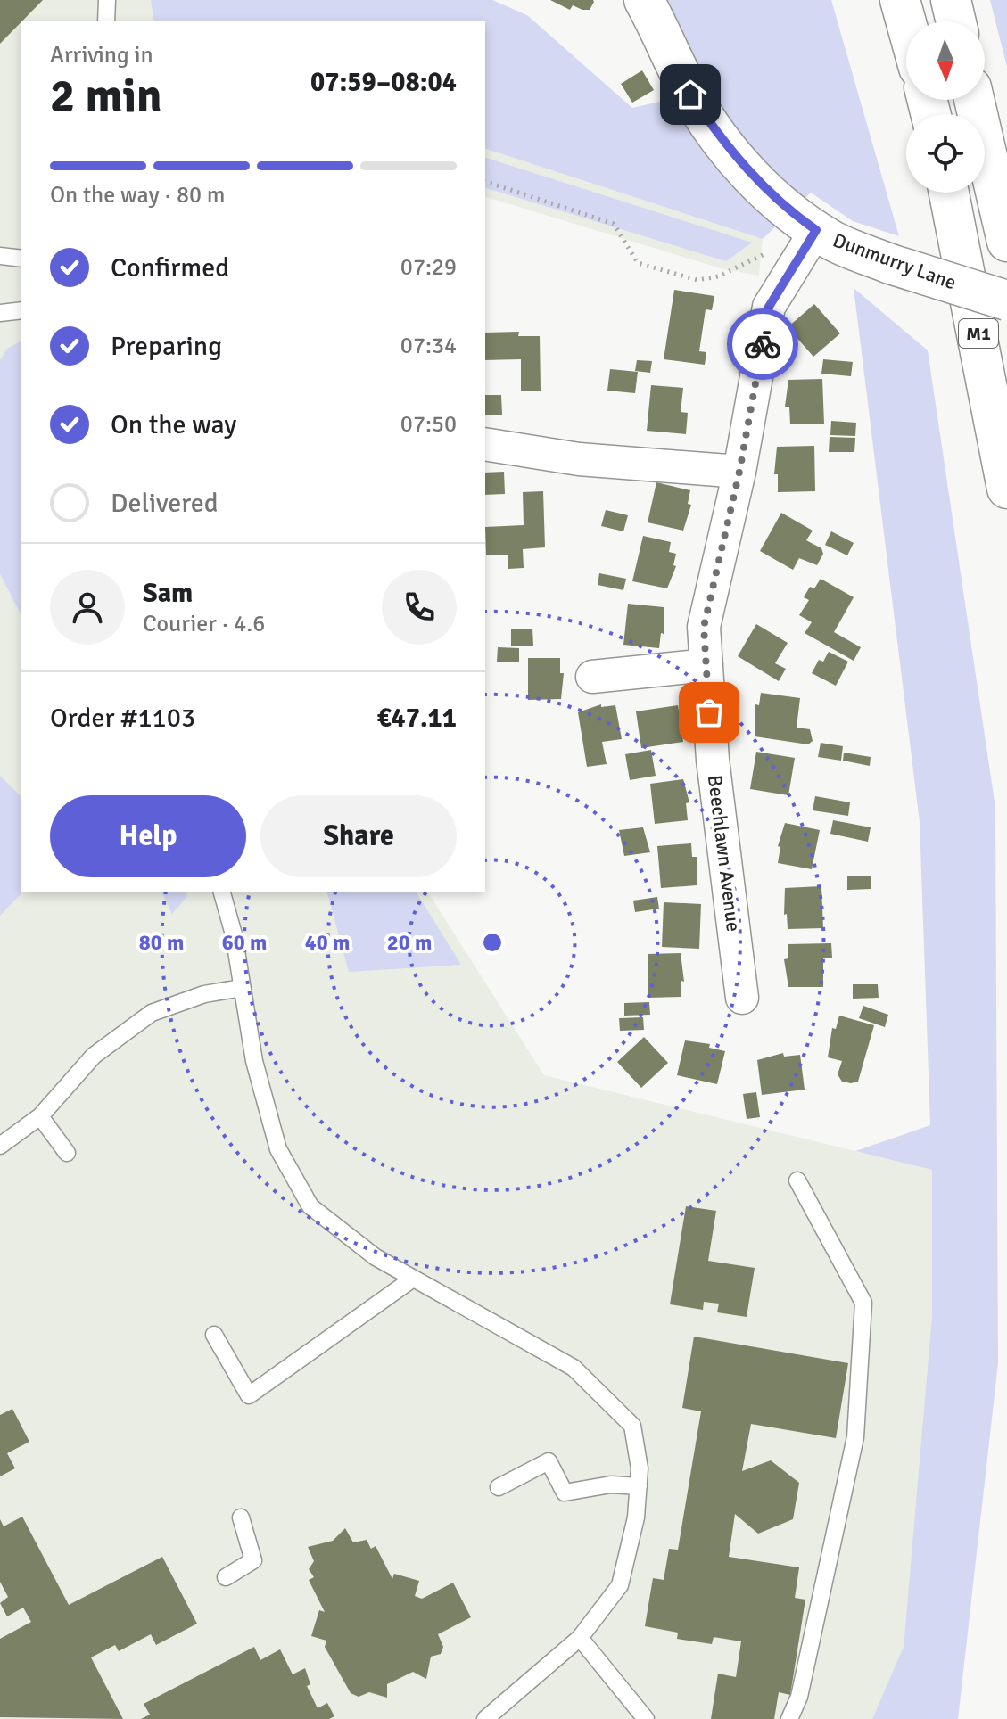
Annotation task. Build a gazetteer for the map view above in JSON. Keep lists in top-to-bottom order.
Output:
{
  "streets": {
    "main road": ["Dunmurry Lane", "M1"],
    "street": ["Beechlawn Avenue"]
  },
  "crossings": [
    ["Dunmurry Lane", "Beechlawn Avenue"]
  ],
  "north": "bottom",
  "page": {
    "heading": ["2 min", "Arriving in", "07:59–08:04"],
    "panel": [
      "Sam",
      "Courier · 4.6",
      "Order #1103",
      "€47.11"
    ],
    "bar": "On the way · 80 m",
    "list": [
      ["Confirmed", "07:29"],
      ["Preparing", "07:34"],
      ["On the way", "07:50"],
      "Delivered"
    ],
    "buttons": ["Help", "Share"]
  },
  "rings": [
    "80 m",
    "60 m",
    "40 m",
    "20 m"
  ]
}
